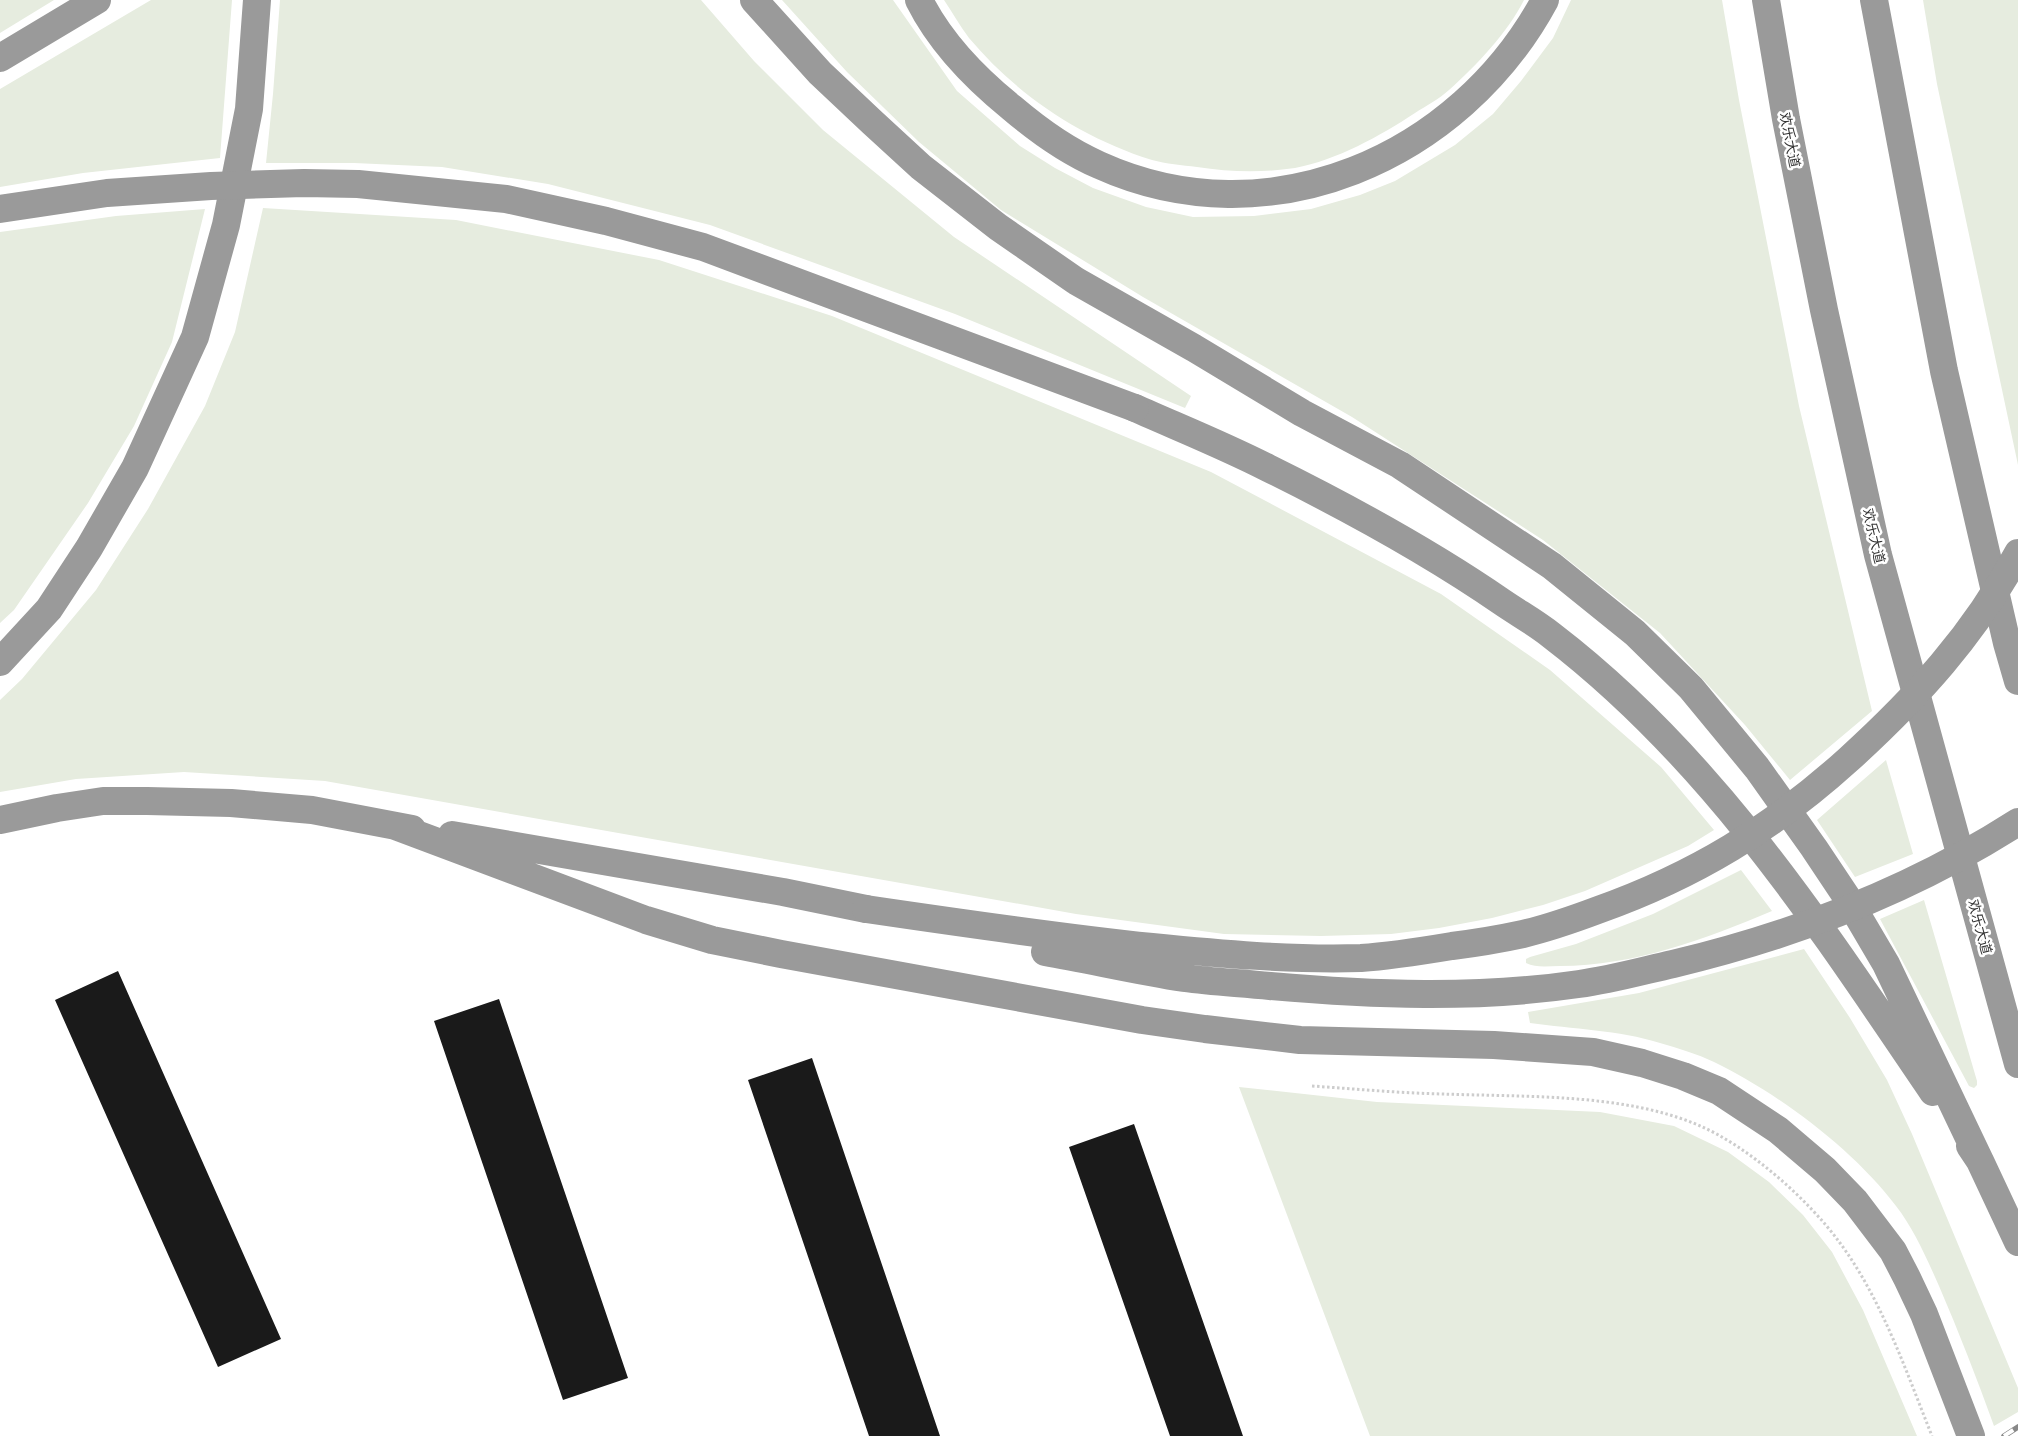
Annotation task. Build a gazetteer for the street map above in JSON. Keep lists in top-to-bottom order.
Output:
{
  "streets": {
    "highway": ["欢乐大道"]
  }
}
